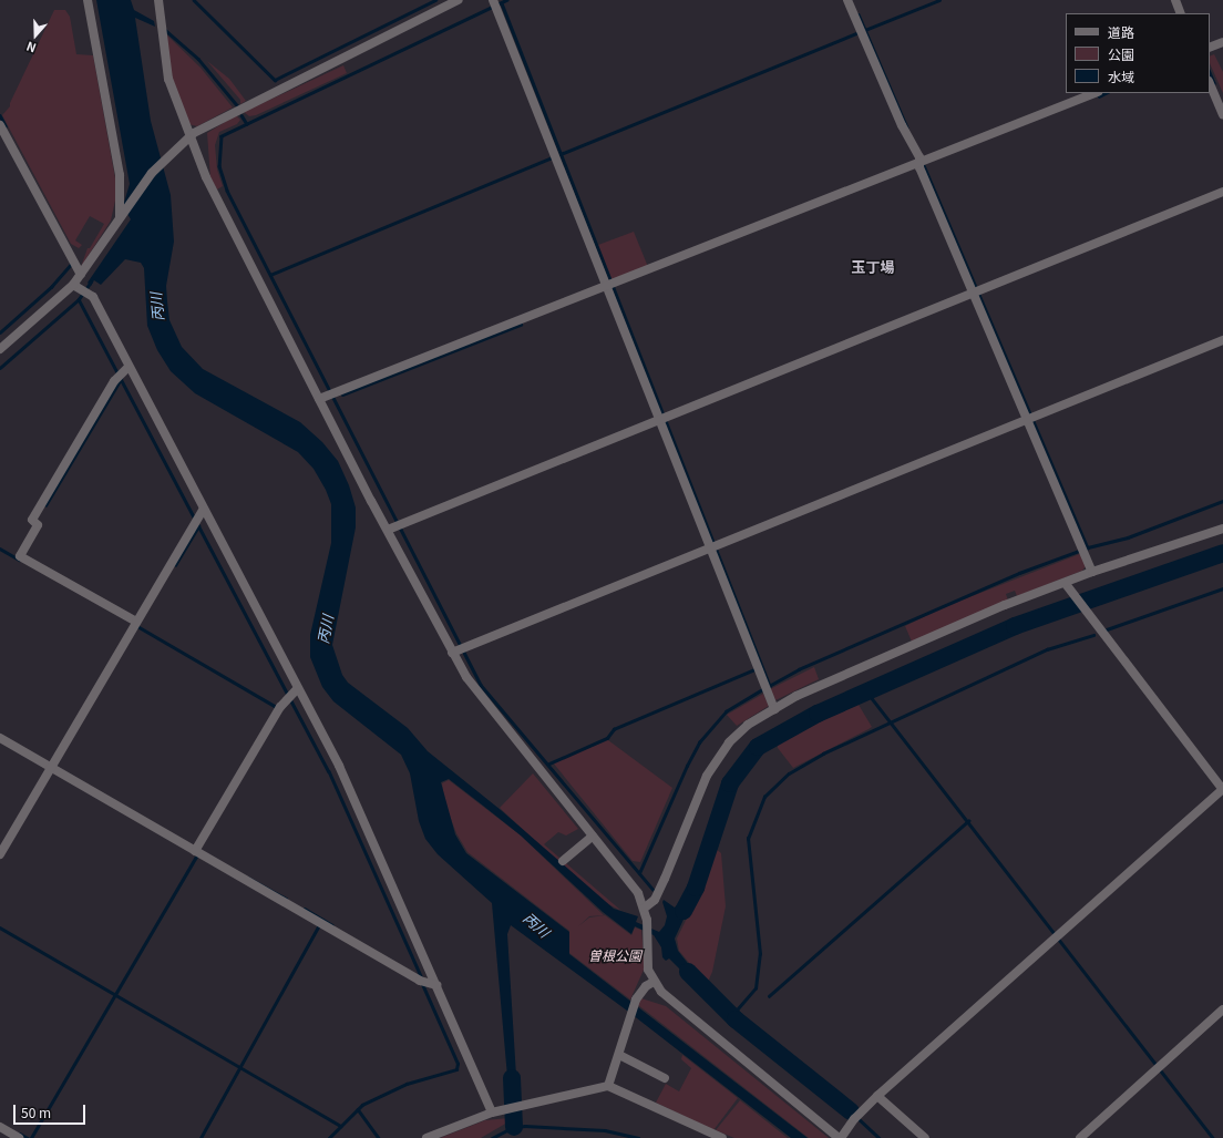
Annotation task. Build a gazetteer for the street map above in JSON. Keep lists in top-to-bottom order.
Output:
{
  "districts": ["玉丁場"],
  "water": ["丙川"],
  "parks": ["曽根公園"],
  "legend": ["道路", "公園", "水域"],
  "scale_bar": "50 m",
  "north": "bottom"
}
